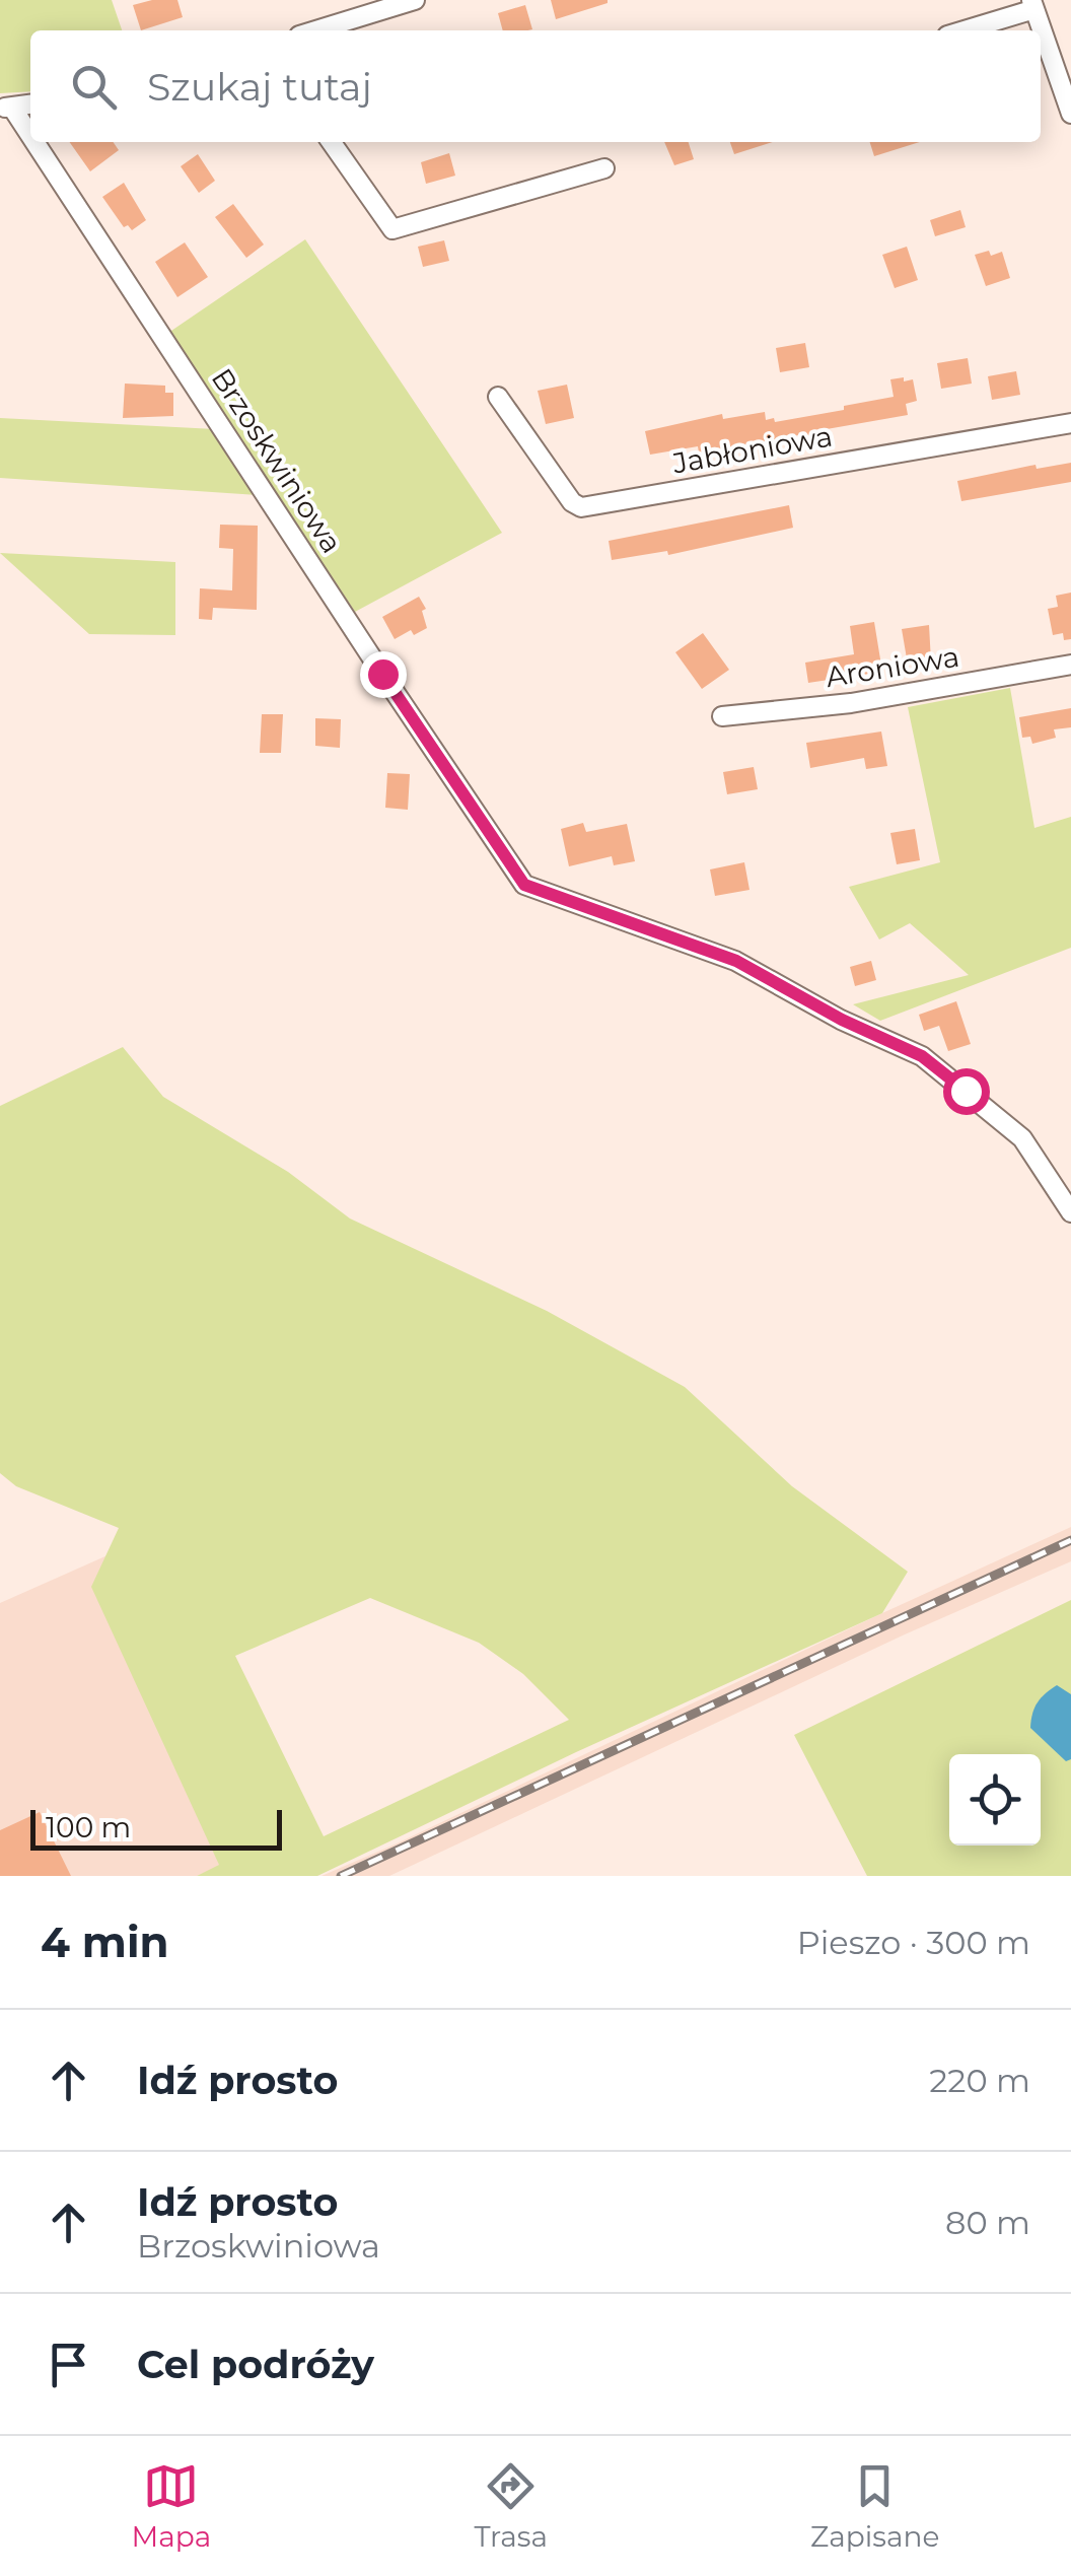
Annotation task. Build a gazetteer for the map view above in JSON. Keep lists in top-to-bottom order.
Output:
{
  "streets": {
    "street": ["Jabłoniowa", "Brzoskwiniowa", "Aroniowa"]
  },
  "scale_bar": "100 m",
  "page": {
    "search": "Szukaj tutaj",
    "scale": "100 m",
    "heading": ["4 min", "Pieszo · 300 m"],
    "list": [
      ["Idź prosto", "220 m"],
      ["Idź prosto", "Brzoskwiniowa", "80 m"],
      "Cel podróży"
    ],
    "nav": ["Mapa", "Trasa", "Zapisane"]
  }
}
